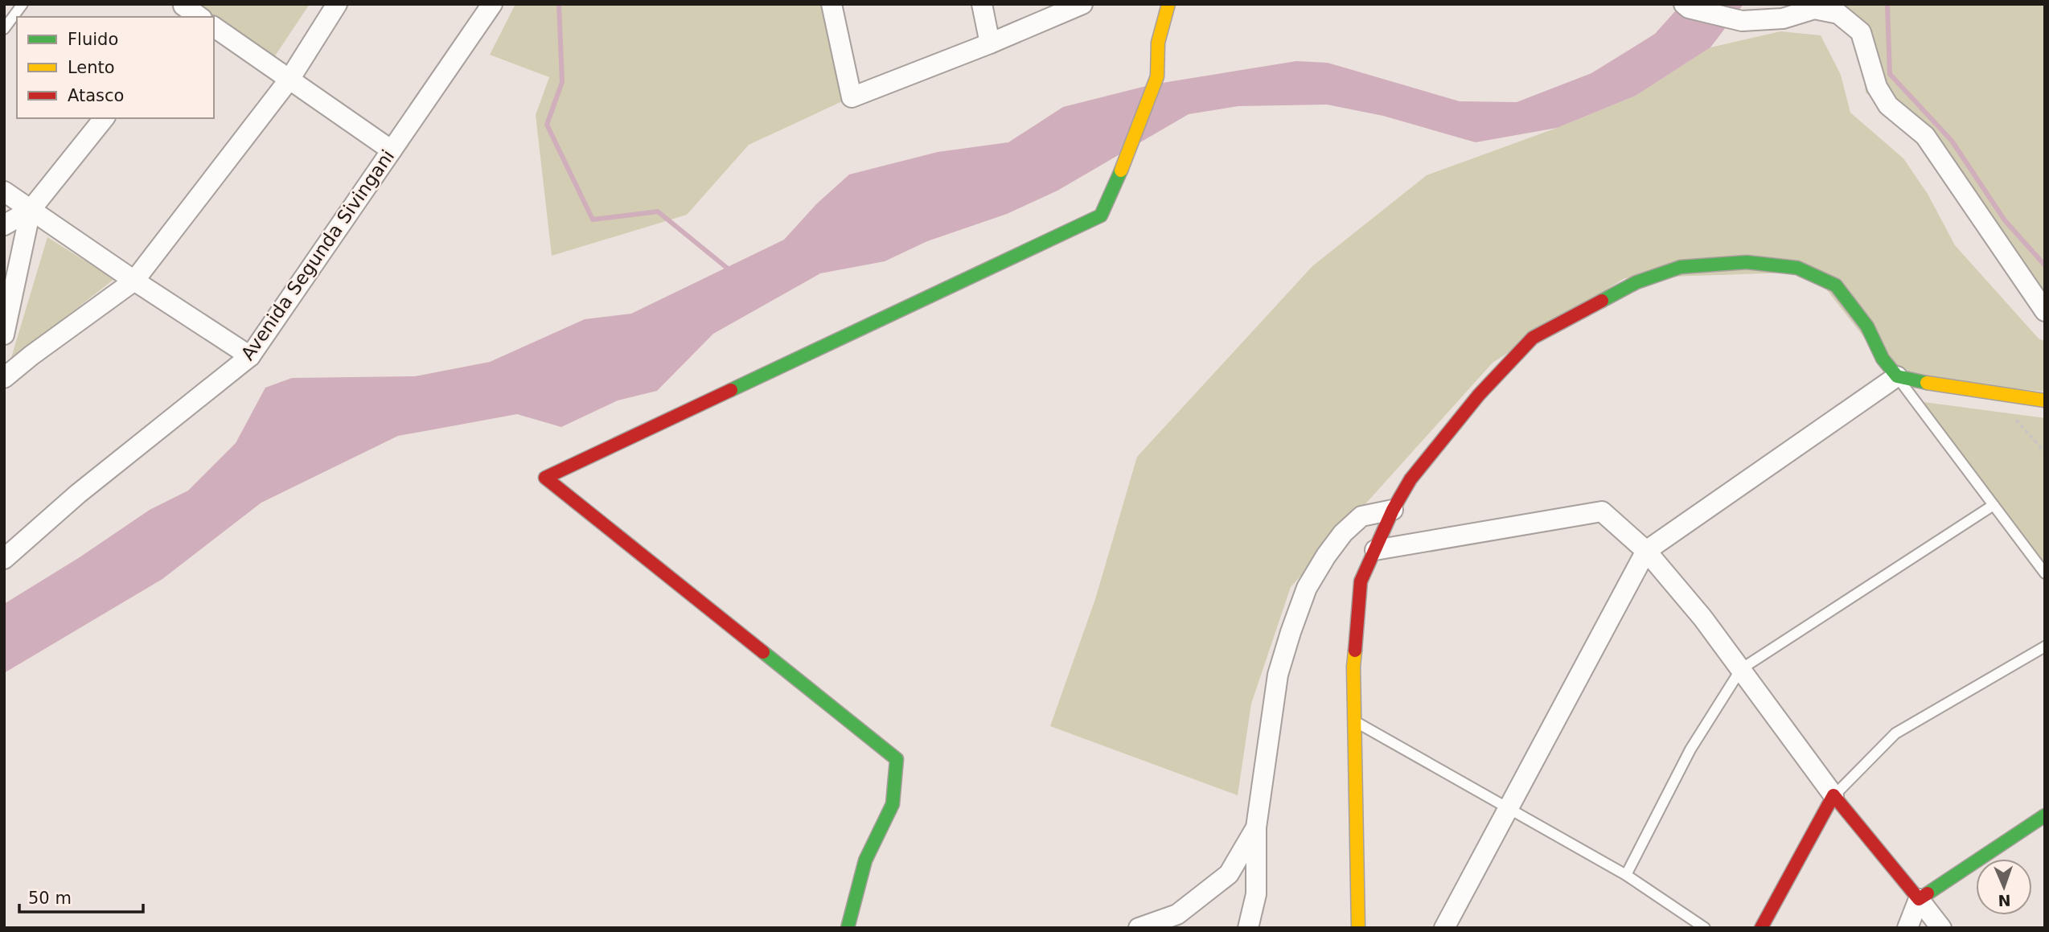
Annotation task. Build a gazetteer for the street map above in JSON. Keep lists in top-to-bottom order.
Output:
{
  "streets": {
    "street": ["Avenida Segunda Sivingani"]
  },
  "legend": ["Fluido", "Lento", "Atasco"],
  "scale_bar": "50 m",
  "north": "bottom"
}
